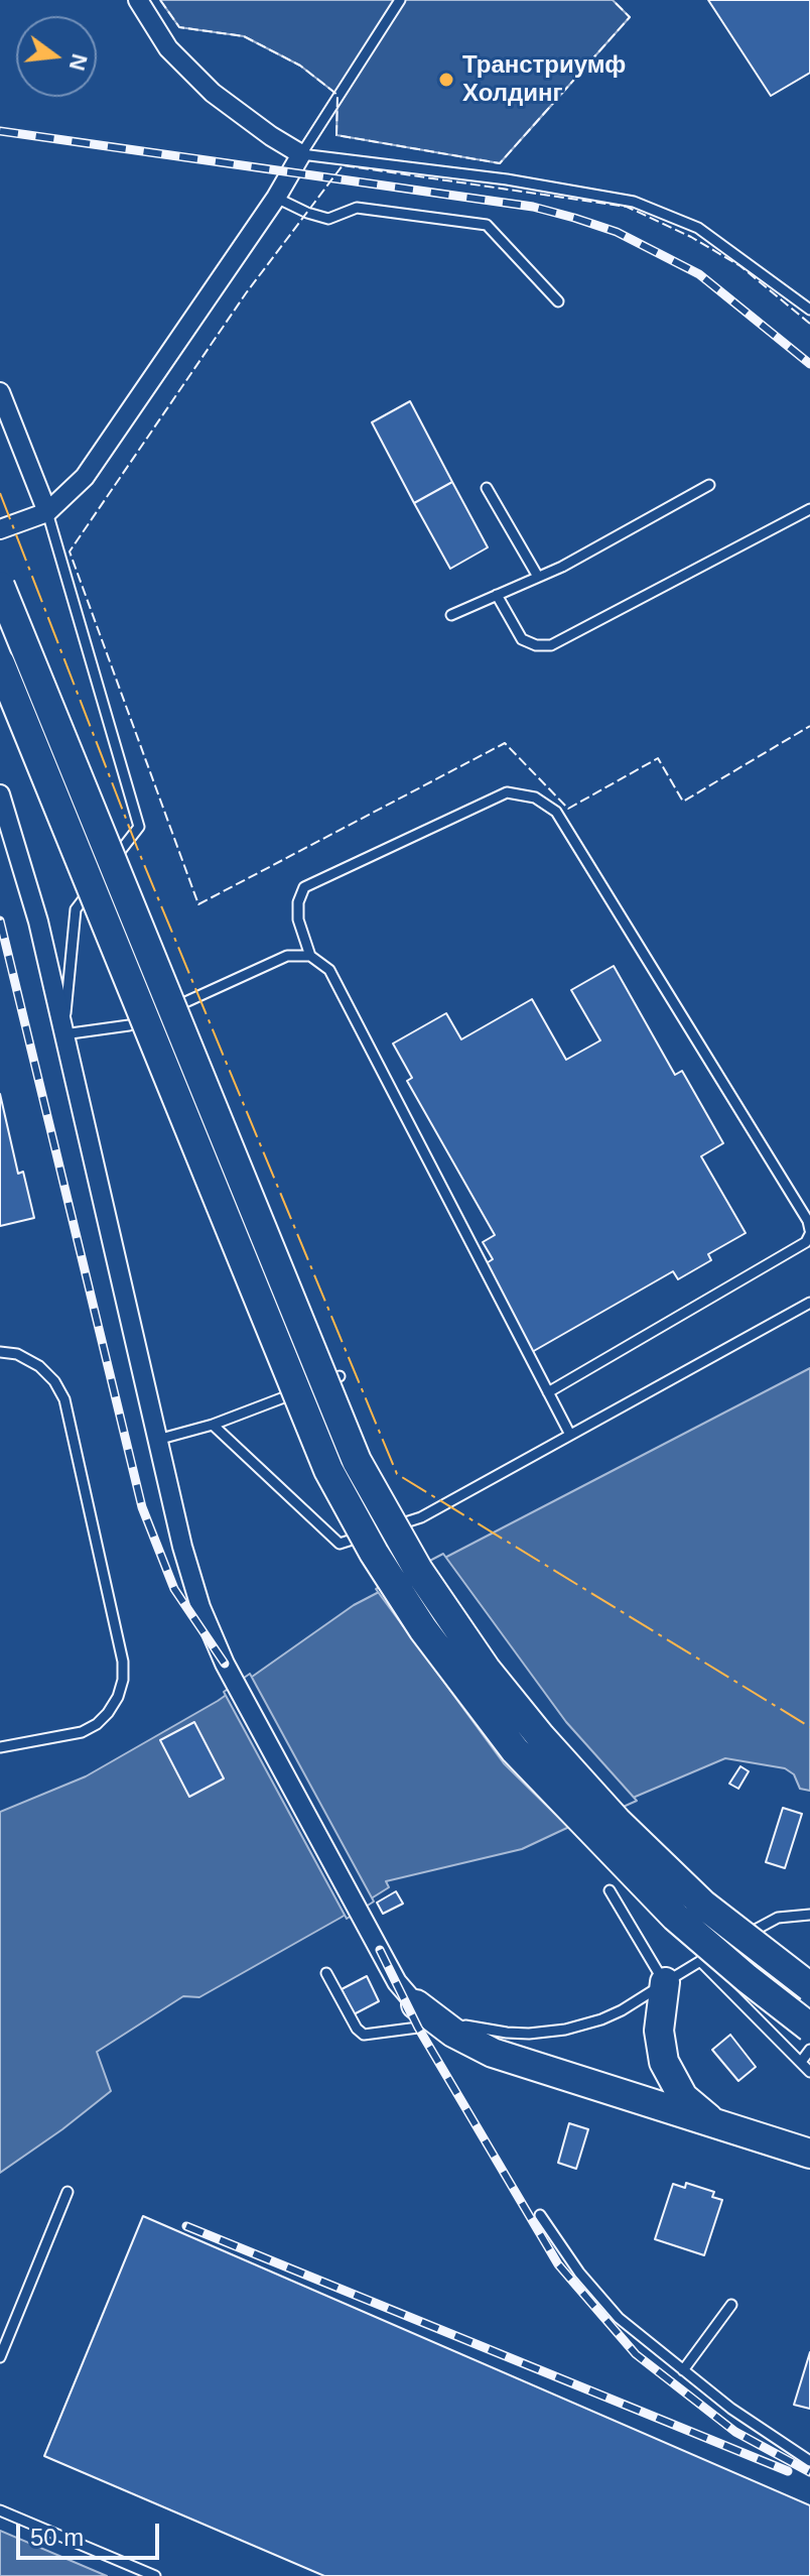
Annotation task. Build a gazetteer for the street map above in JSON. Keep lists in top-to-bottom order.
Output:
{
  "places": ["Транстриумф Холдинг"],
  "scale_bar": "50 m",
  "north": "right"
}
